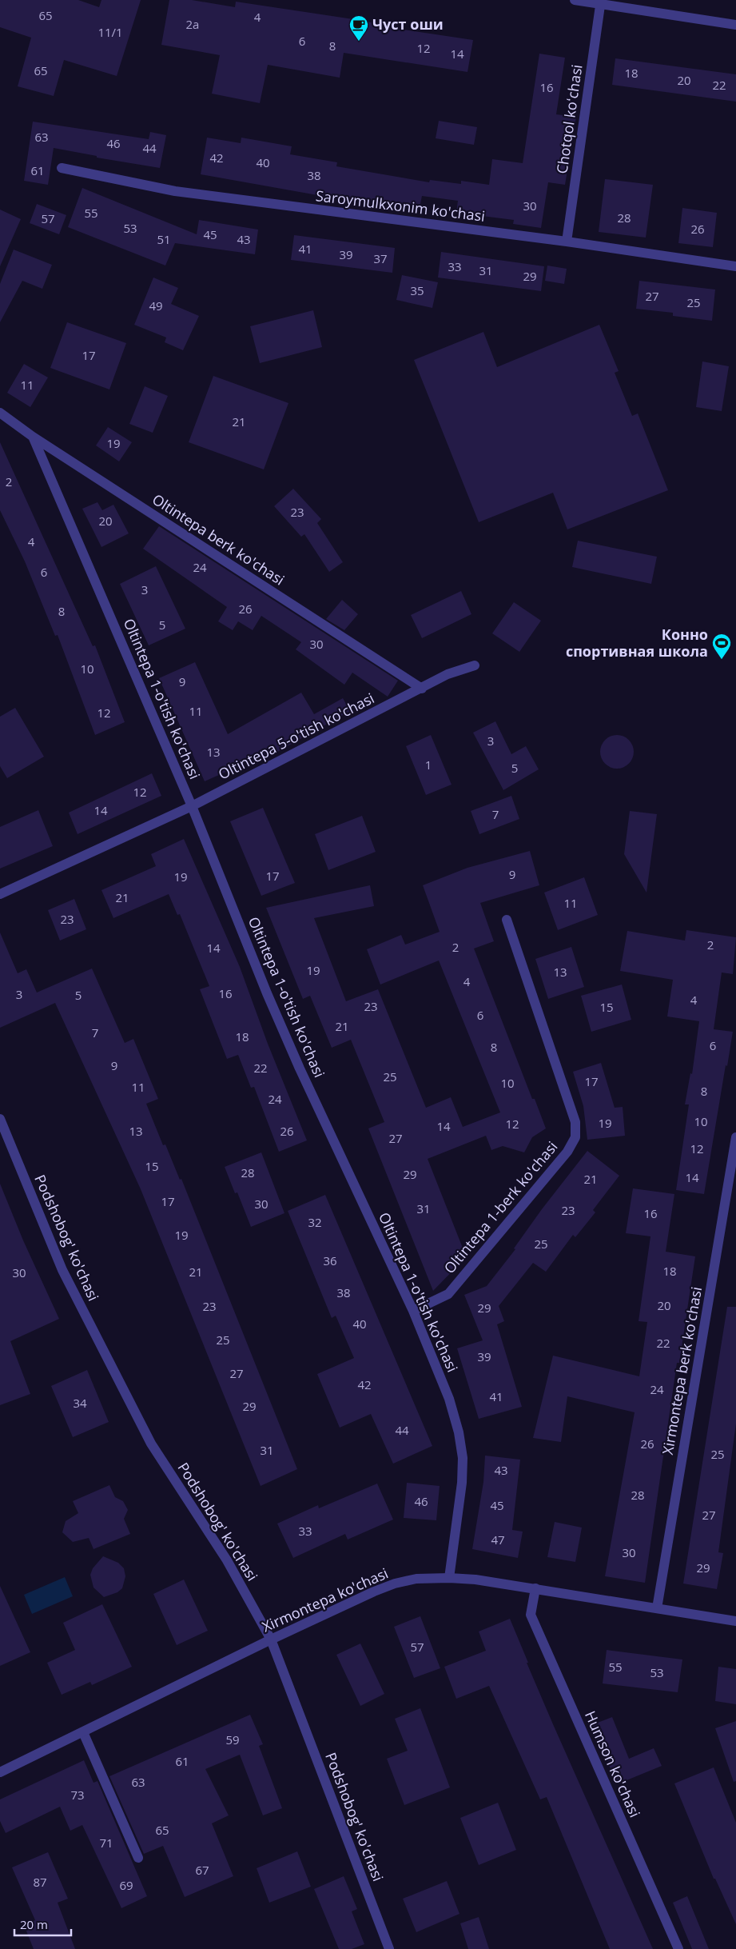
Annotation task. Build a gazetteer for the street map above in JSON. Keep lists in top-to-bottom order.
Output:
{
  "streets": {
    "street": [
      "Chotqol koʻchasi",
      "Saroymulkxonim ko'chasi",
      "Oltintepa berk ko'chasi",
      "Oltintepa 1-o'tish ko'chasi",
      "Oltintepa 5-o'tish ko'chasi",
      "Oltintepa 1-berk ko'chasi",
      "Podshobog' ko'chasi",
      "Xirmontepa berk ko'chasi",
      "Xirmontepa ko'chasi",
      "Humson ko'chasi"
    ]
  },
  "crossings": [
    ["Chotqol koʻchasi", "Saroymulkxonim ko'chasi"],
    ["Oltintepa berk ko'chasi", "Oltintepa 1-o'tish ko'chasi"],
    ["Oltintepa berk ko'chasi", "Oltintepa 5-o'tish ko'chasi"],
    ["Oltintepa 1-o'tish ko'chasi", "Oltintepa 5-o'tish ko'chasi"],
    ["Oltintepa 1-o'tish ko'chasi", "Oltintepa 1-berk ko'chasi"],
    ["Oltintepa 1-o'tish ko'chasi", "Xirmontepa ko'chasi"],
    ["Podshobog' ko'chasi", "Xirmontepa ko'chasi"],
    ["Xirmontepa berk ko'chasi", "Xirmontepa ko'chasi"],
    ["Xirmontepa ko'chasi", "Humson ko'chasi"]
  ],
  "places": {
    "cafe": ["Чуст оши"],
    "sports": ["Конно спортивная школа"]
  },
  "house_numbers": [
    "65",
    "4",
    "2a",
    "11/1",
    "6",
    "8",
    "12",
    "14",
    "65",
    "18",
    "20",
    "22",
    "16",
    "63",
    "46",
    "44",
    "42",
    "40",
    "61",
    "38",
    "30",
    "55",
    "28",
    "57",
    "53",
    "26",
    "45",
    "51",
    "43",
    "41",
    "39",
    "37",
    "33",
    "31",
    "29",
    "35",
    "27",
    "25",
    "49",
    "17",
    "11",
    "21",
    "19",
    "2",
    "23",
    "20",
    "4",
    "24",
    "6",
    "3",
    "26",
    "8",
    "5",
    "30",
    "10",
    "9",
    "11",
    "12",
    "3",
    "13",
    "1",
    "5",
    "12",
    "14",
    "7",
    "9",
    "17",
    "19",
    "21",
    "11",
    "23",
    "2",
    "2",
    "14",
    "19",
    "13",
    "4",
    "16",
    "3",
    "5",
    "4",
    "23",
    "15",
    "6",
    "21",
    "7",
    "18",
    "6",
    "8",
    "9",
    "22",
    "25",
    "17",
    "10",
    "11",
    "8",
    "24",
    "10",
    "19",
    "12",
    "14",
    "13",
    "26",
    "27",
    "12",
    "15",
    "28",
    "29",
    "14",
    "21",
    "17",
    "30",
    "31",
    "23",
    "16",
    "32",
    "19",
    "25",
    "36",
    "18",
    "21",
    "30",
    "38",
    "20",
    "23",
    "29",
    "40",
    "25",
    "22",
    "39",
    "27",
    "42",
    "24",
    "41",
    "34",
    "29",
    "44",
    "26",
    "31",
    "25",
    "43",
    "28",
    "46",
    "45",
    "27",
    "33",
    "47",
    "30",
    "29",
    "57",
    "55",
    "53",
    "59",
    "61",
    "63",
    "73",
    "65",
    "71",
    "67",
    "87",
    "69"
  ],
  "scale_bar": "20 m"
}
